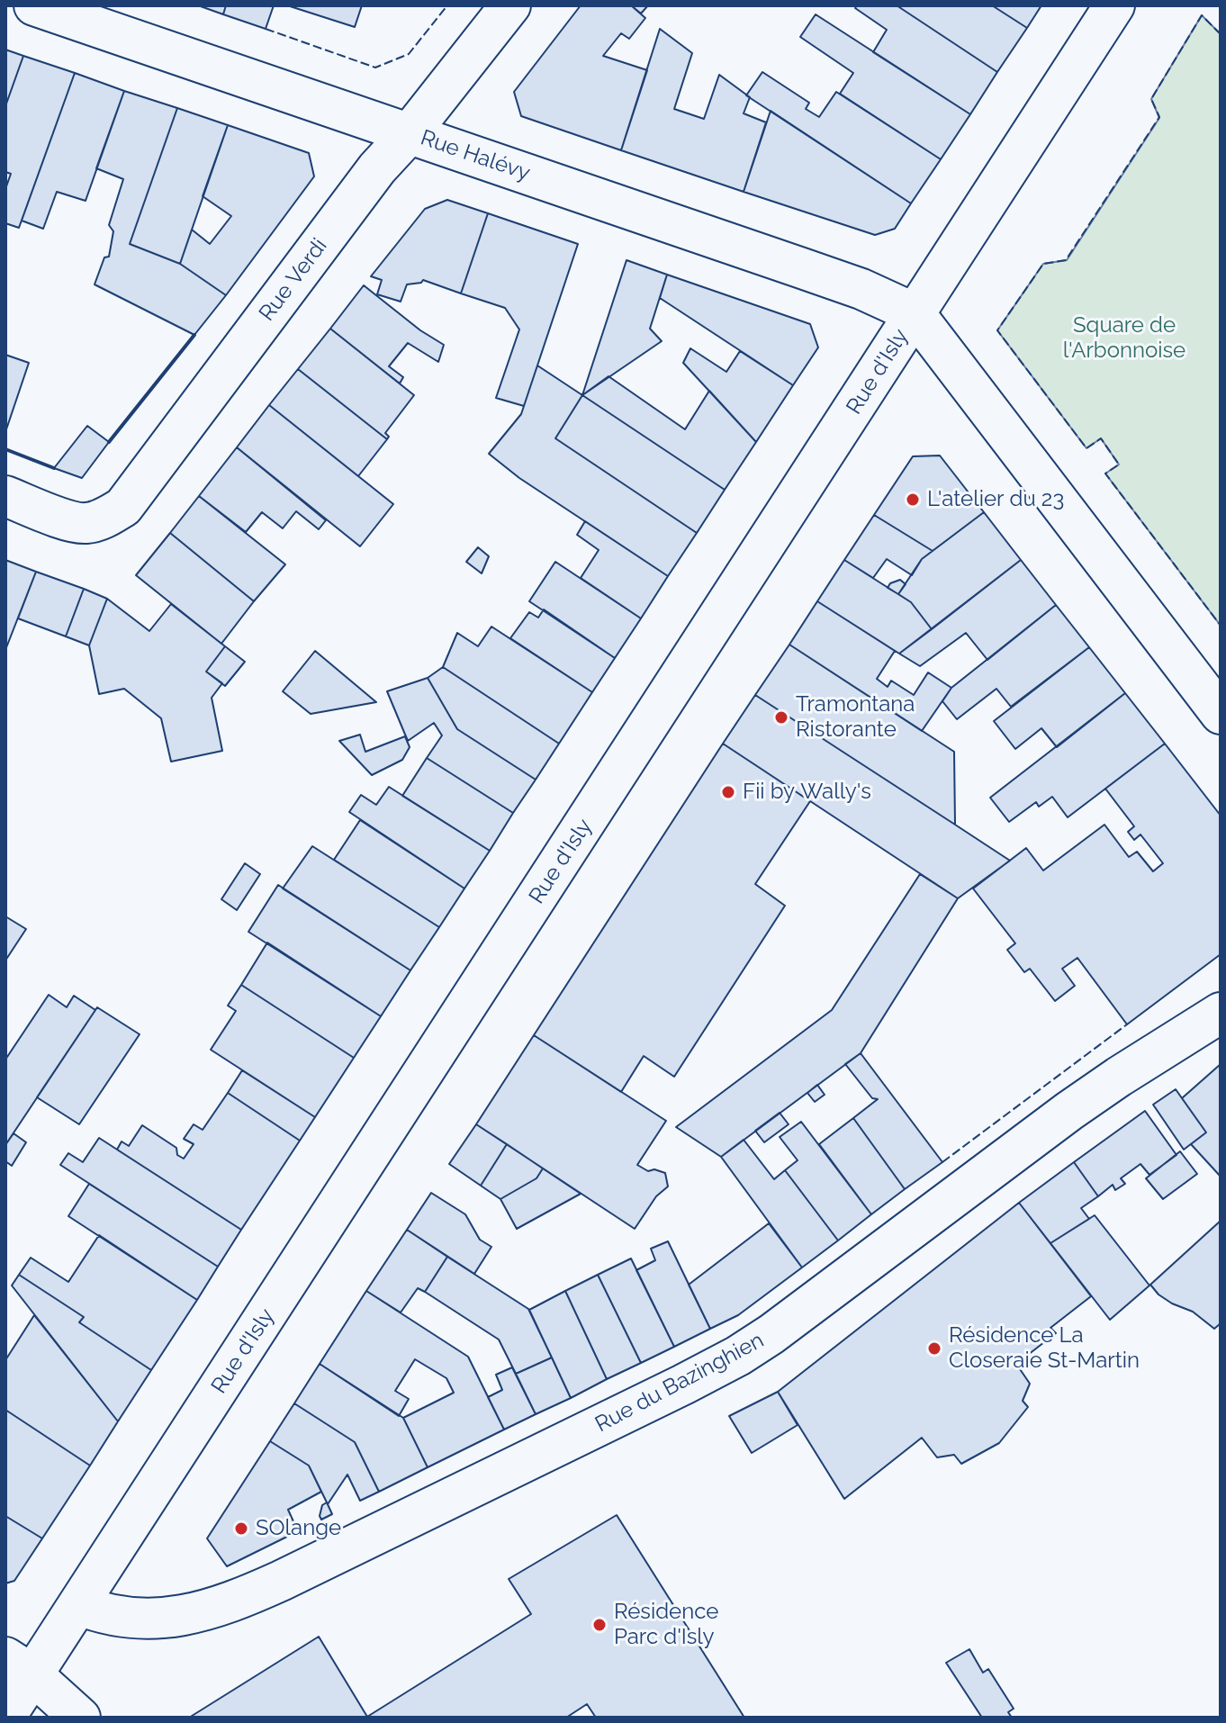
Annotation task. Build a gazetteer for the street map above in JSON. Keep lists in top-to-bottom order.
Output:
{
  "streets": {
    "street": [
      "Rue Halévy",
      "Rue Verdi",
      "Rue d'Isly",
      "Rue du Bazinghien"
    ]
  },
  "crossings": [
    ["Rue Halévy", "Rue Verdi"],
    ["Rue Halévy", "Rue d'Isly"],
    ["Rue d'Isly", "Rue du Bazinghien"]
  ],
  "parks": ["Square de l'Arbonnoise"],
  "places": [
    "L'atelier du 23",
    "Tramontana Ristorante",
    "Fii by Wally's",
    "Résidence La Closeraie St-Martin",
    "SOlange",
    "Résidence Parc d'Isly"
  ]
}
